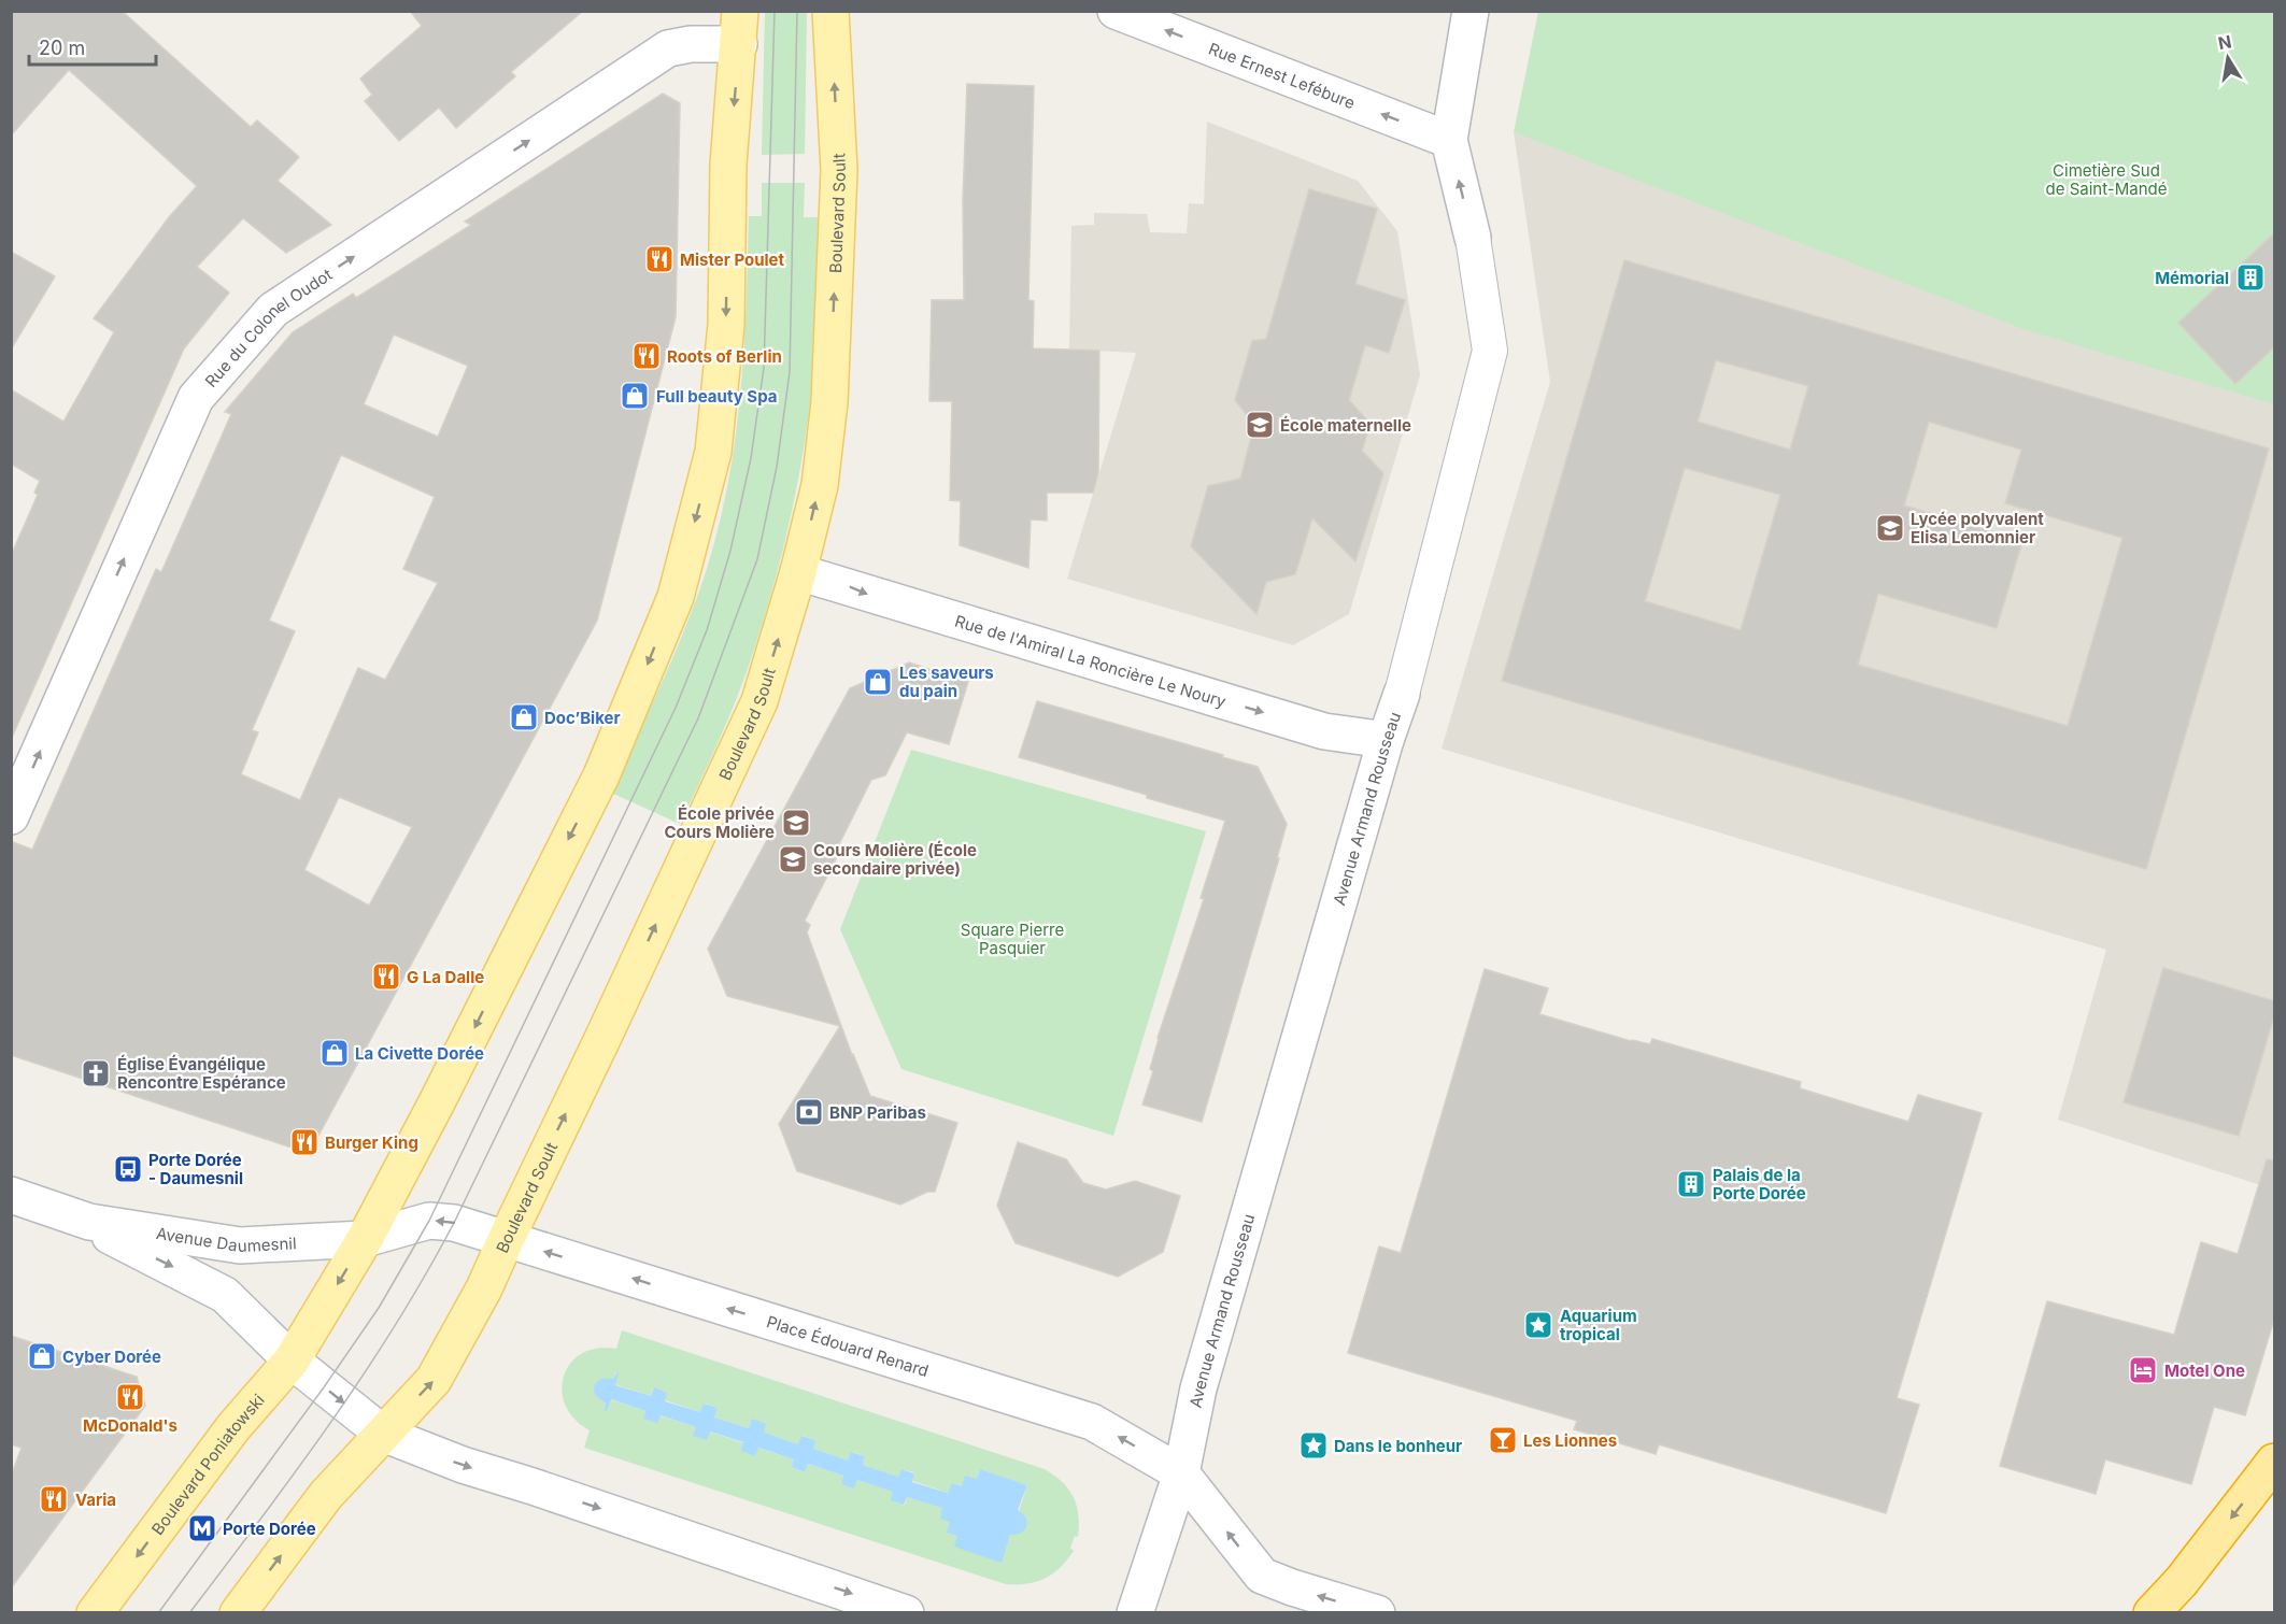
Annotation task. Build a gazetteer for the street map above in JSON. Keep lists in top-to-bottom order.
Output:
{
  "streets": {
    "main road": ["Boulevard Soult", "Boulevard Poniatowski"],
    "street": [
      "Rue Ernest Lefébure",
      "Rue du Colonel Oudot",
      "Rue de l'Amiral La Roncière Le Noury",
      "Avenue Armand Rousseau",
      "Avenue Daumesnil",
      "Place Édouard Renard"
    ]
  },
  "crossings": [
    ["Rue Ernest Lefébure", "Avenue Armand Rousseau"],
    ["Boulevard Soult", "Rue de l'Amiral La Roncière Le Noury"],
    ["Boulevard Soult", "Avenue Daumesnil"],
    ["Boulevard Soult", "Place Édouard Renard"],
    ["Rue de l'Amiral La Roncière Le Noury", "Avenue Armand Rousseau"],
    ["Avenue Armand Rousseau", "Place Édouard Renard"],
    ["Avenue Daumesnil", "Place Édouard Renard"],
    ["Avenue Daumesnil", "Boulevard Poniatowski"]
  ],
  "one_way": ["Rue Ernest Lefébure", "Rue du Colonel Oudot", "Rue de l'Amiral La Roncière Le Noury"],
  "parks": ["Cimetière Sud de Saint-Mandé", "Square Pierre Pasquier"],
  "places": {
    "restaurant": [
      "Mister Poulet",
      "Roots of Berlin",
      "G La Dalle",
      "Burger King",
      "McDonald's",
      "Varia"
    ],
    "building": ["Mémorial", "Palais de la Porte Dorée"],
    "shop": [
      "Full beauty Spa",
      "Les saveurs du pain",
      "Doc’Biker",
      "La Civette Dorée",
      "Cyber Dorée"
    ],
    "school or university": [
      "École maternelle",
      "Lycée polyvalent Elisa Lemonnier",
      "École privée Cours Molière",
      "Cours Molière (École secondaire privée)"
    ],
    "church": ["Église Évangélique Rencontre Espérance"],
    "bank": ["BNP Paribas"],
    "bus stop": ["Porte Dorée - Daumesnil"],
    "place": ["Aquarium tropical", "Dans le bonheur"],
    "hotel": ["Motel One"],
    "bar": ["Les Lionnes"],
    "metro station": ["Porte Dorée"]
  },
  "scale_bar": "20 m",
  "north": "top"
}
